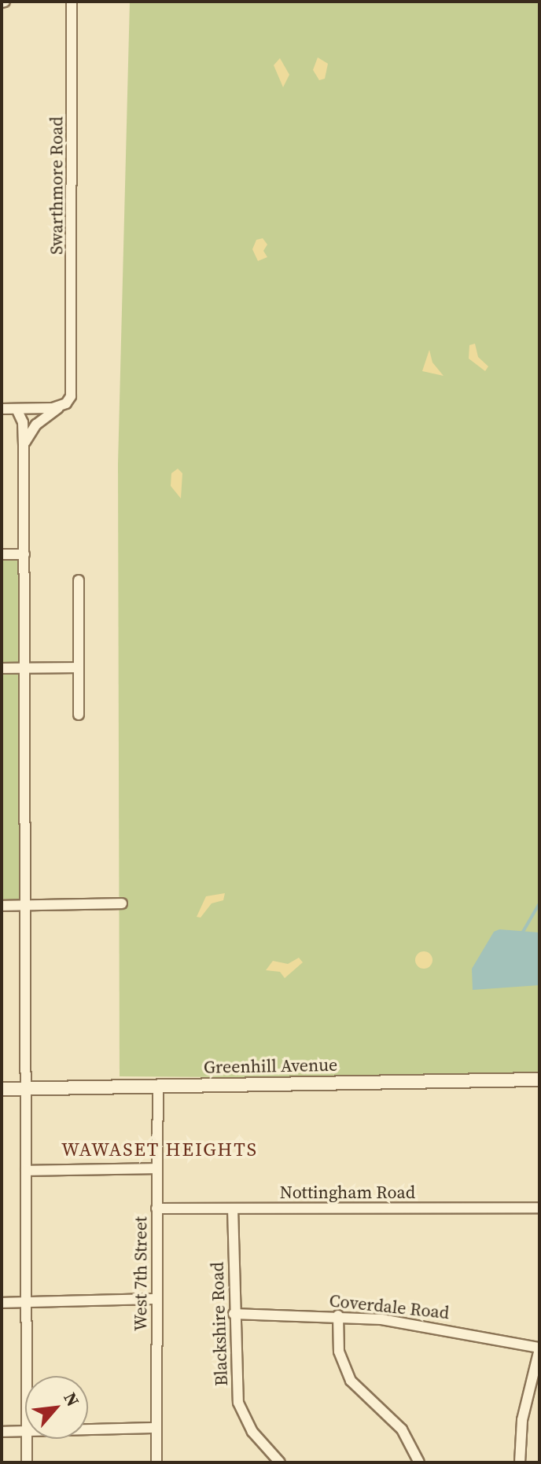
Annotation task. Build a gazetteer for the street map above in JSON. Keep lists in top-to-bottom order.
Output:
{
  "streets": {
    "street": [
      "Swarthmore Road",
      "Greenhill Avenue",
      "Nottingham Road",
      "West 7th Street",
      "Coverdale Road",
      "Blackshire Road"
    ]
  },
  "crossings": [
    ["Greenhill Avenue", "West 7th Street"],
    ["Nottingham Road", "West 7th Street"],
    ["Nottingham Road", "Blackshire Road"],
    ["Coverdale Road", "Blackshire Road"]
  ],
  "districts": ["WAWASET HEIGHTS"],
  "north": "top right"
}
